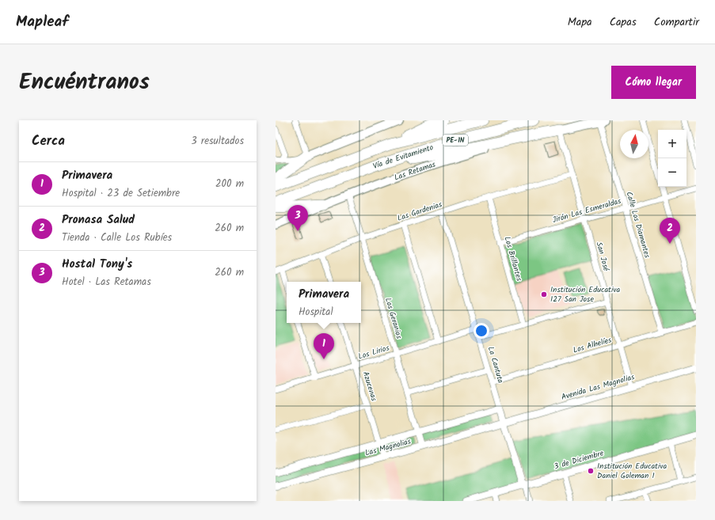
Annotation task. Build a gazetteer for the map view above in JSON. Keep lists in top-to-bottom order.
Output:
{
  "streets": {
    "highway": ["PE-1N", "Vía de Evitamiento"],
    "main road": ["Las Retamas"],
    "street": [
      "Jirón Las Esmeraldas",
      "Las Gardenias",
      "Calle Los Diamantes",
      "San José",
      "Los Brillantes",
      "Los Geranios",
      "Los Alhelíes",
      "Los Lirios",
      "La Cantuta",
      "Azucenas",
      "Avenida Las Magnolias",
      "Las Magnolias",
      "3 de Diciembre"
    ]
  },
  "crossings": [
    ["Las Retamas", "Calle Los Diamantes"],
    ["Las Retamas", "San José"],
    ["Las Retamas", "Los Geranios"],
    ["Jirón Las Esmeraldas", "Calle Los Diamantes"],
    ["Jirón Las Esmeraldas", "San José"],
    ["Jirón Las Esmeraldas", "Los Brillantes"],
    ["Las Gardenias", "San José"],
    ["Las Gardenias", "Los Brillantes"],
    ["Las Gardenias", "Los Geranios"],
    ["Las Gardenias", "La Cantuta"],
    ["Calle Los Diamantes", "Los Alhelíes"],
    ["San José", "Los Alhelíes"],
    ["San José", "Avenida Las Magnolias"],
    ["Los Geranios", "Los Lirios"],
    ["Los Geranios", "Las Magnolias"],
    ["Los Alhelíes", "La Cantuta"],
    ["Los Lirios", "La Cantuta"],
    ["Los Lirios", "Azucenas"],
    ["La Cantuta", "Avenida Las Magnolias"],
    ["La Cantuta", "Las Magnolias"],
    ["La Cantuta", "3 de Diciembre"],
    ["Azucenas", "Las Magnolias"],
    ["Avenida Las Magnolias", "Las Magnolias"]
  ],
  "places": ["Institución Educativa 127 San Jose", "Institución Educativa Daniel Goleman I"],
  "north": "top",
  "page": {
    "header": "Mapleaf",
    "nav": ["Mapa", "Capas", "Compartir"],
    "title": "Encuéntranos",
    "buttons": "Cómo llegar",
    "heading": ["Cerca", "3 resultados"],
    "map_buttons": ["+", "−"],
    "list": [
      {
        "mark": "1",
        "name": "Primavera",
        "note": "Hospital · 23 de Setiembre",
        "value": "200 m"
      },
      {
        "mark": "2",
        "name": "Pronasa Salud",
        "note": "Tienda · Calle Los Rubíes",
        "value": "260 m"
      },
      {
        "mark": "3",
        "name": "Hostal Tony's",
        "note": "Hotel · Las Retamas",
        "value": "260 m"
      }
    ],
    "pins": ["3", "2", "1"],
    "popup": ["Primavera", "Hospital"]
  }
}
